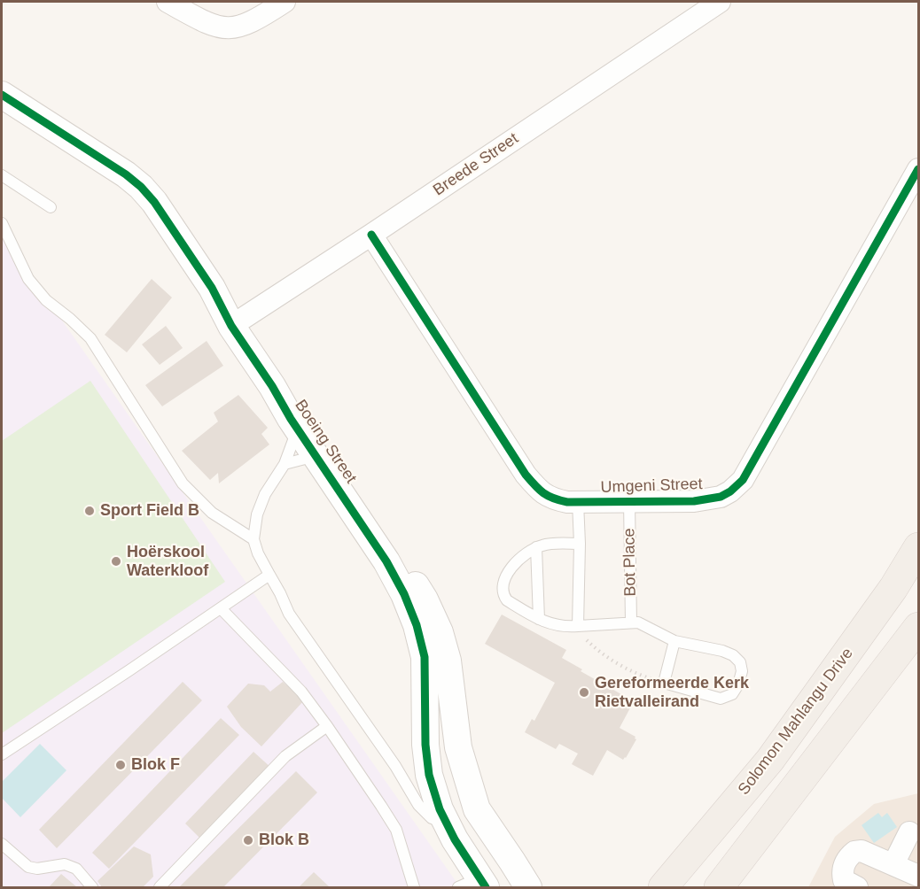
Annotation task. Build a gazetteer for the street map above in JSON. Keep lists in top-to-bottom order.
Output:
{
  "streets": {
    "main road": ["Solomon Mahlangu Drive"],
    "street": ["Breede Street", "Boeing Street", "Umgeni Street"],
    "lane": ["Bot Place"]
  },
  "crossings": [
    ["Breede Street", "Boeing Street"],
    ["Breede Street", "Umgeni Street"],
    ["Umgeni Street", "Bot Place"]
  ],
  "places": [
    "Sport Field B",
    "Hoërskool Waterkloof",
    "Gereformeerde Kerk Rietvalleirand",
    "Blok F",
    "Blok B"
  ]
}
